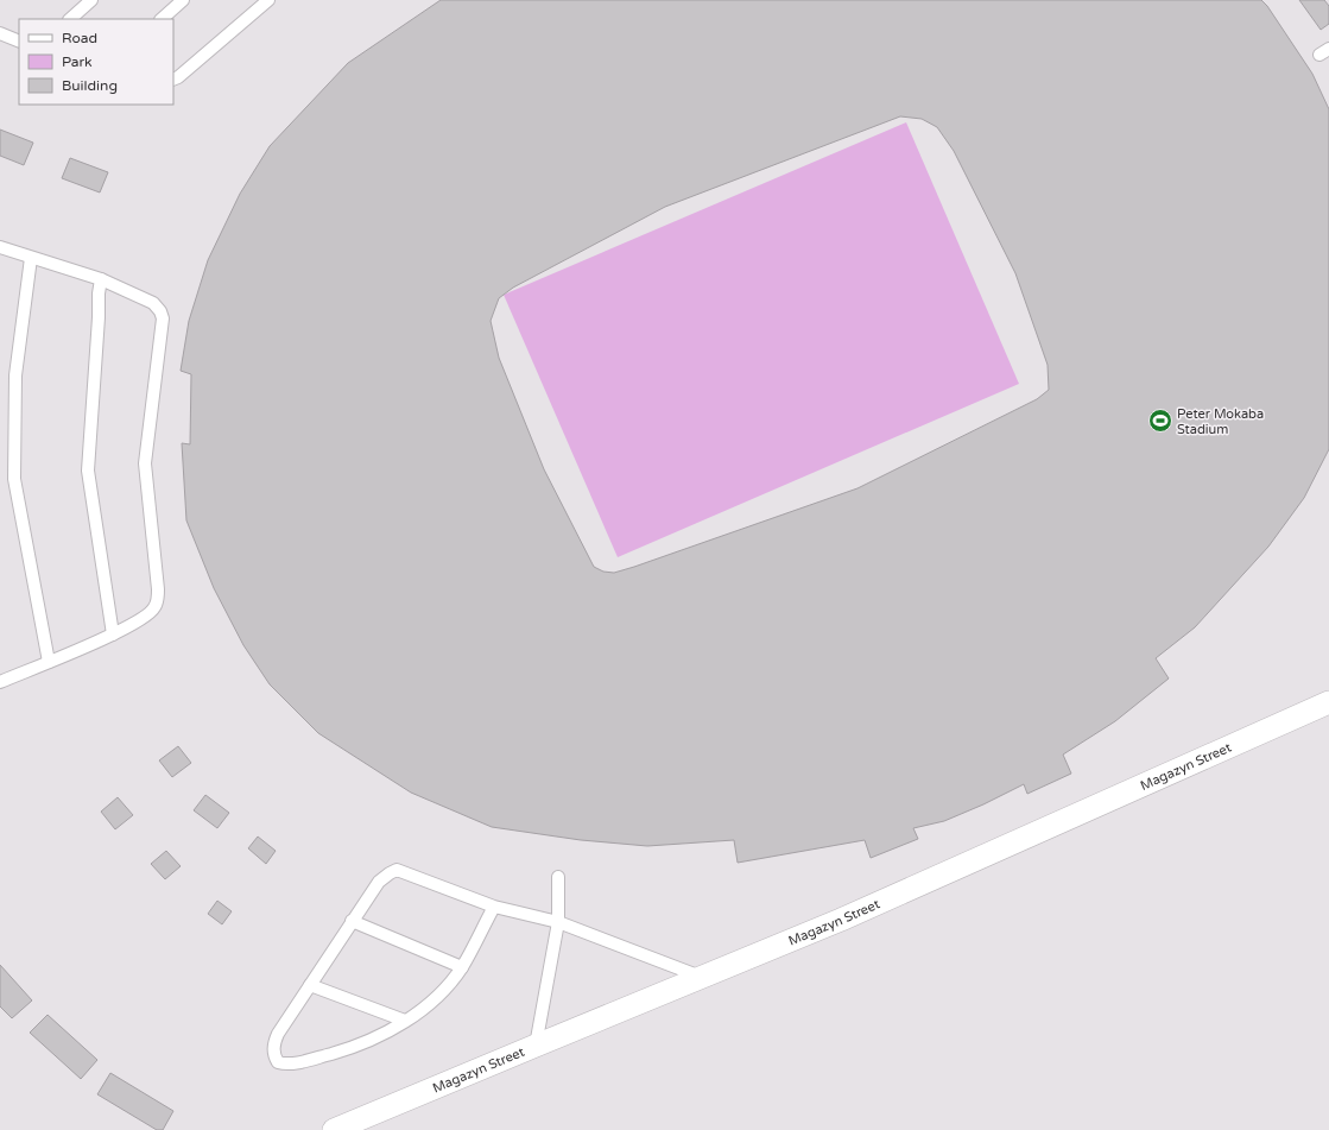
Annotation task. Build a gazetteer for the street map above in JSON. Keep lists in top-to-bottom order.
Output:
{
  "streets": {
    "street": ["Magazyn Street"]
  },
  "places": {
    "sports": ["Peter Mokaba Stadium"]
  },
  "legend": ["Road", "Park", "Building"]
}
